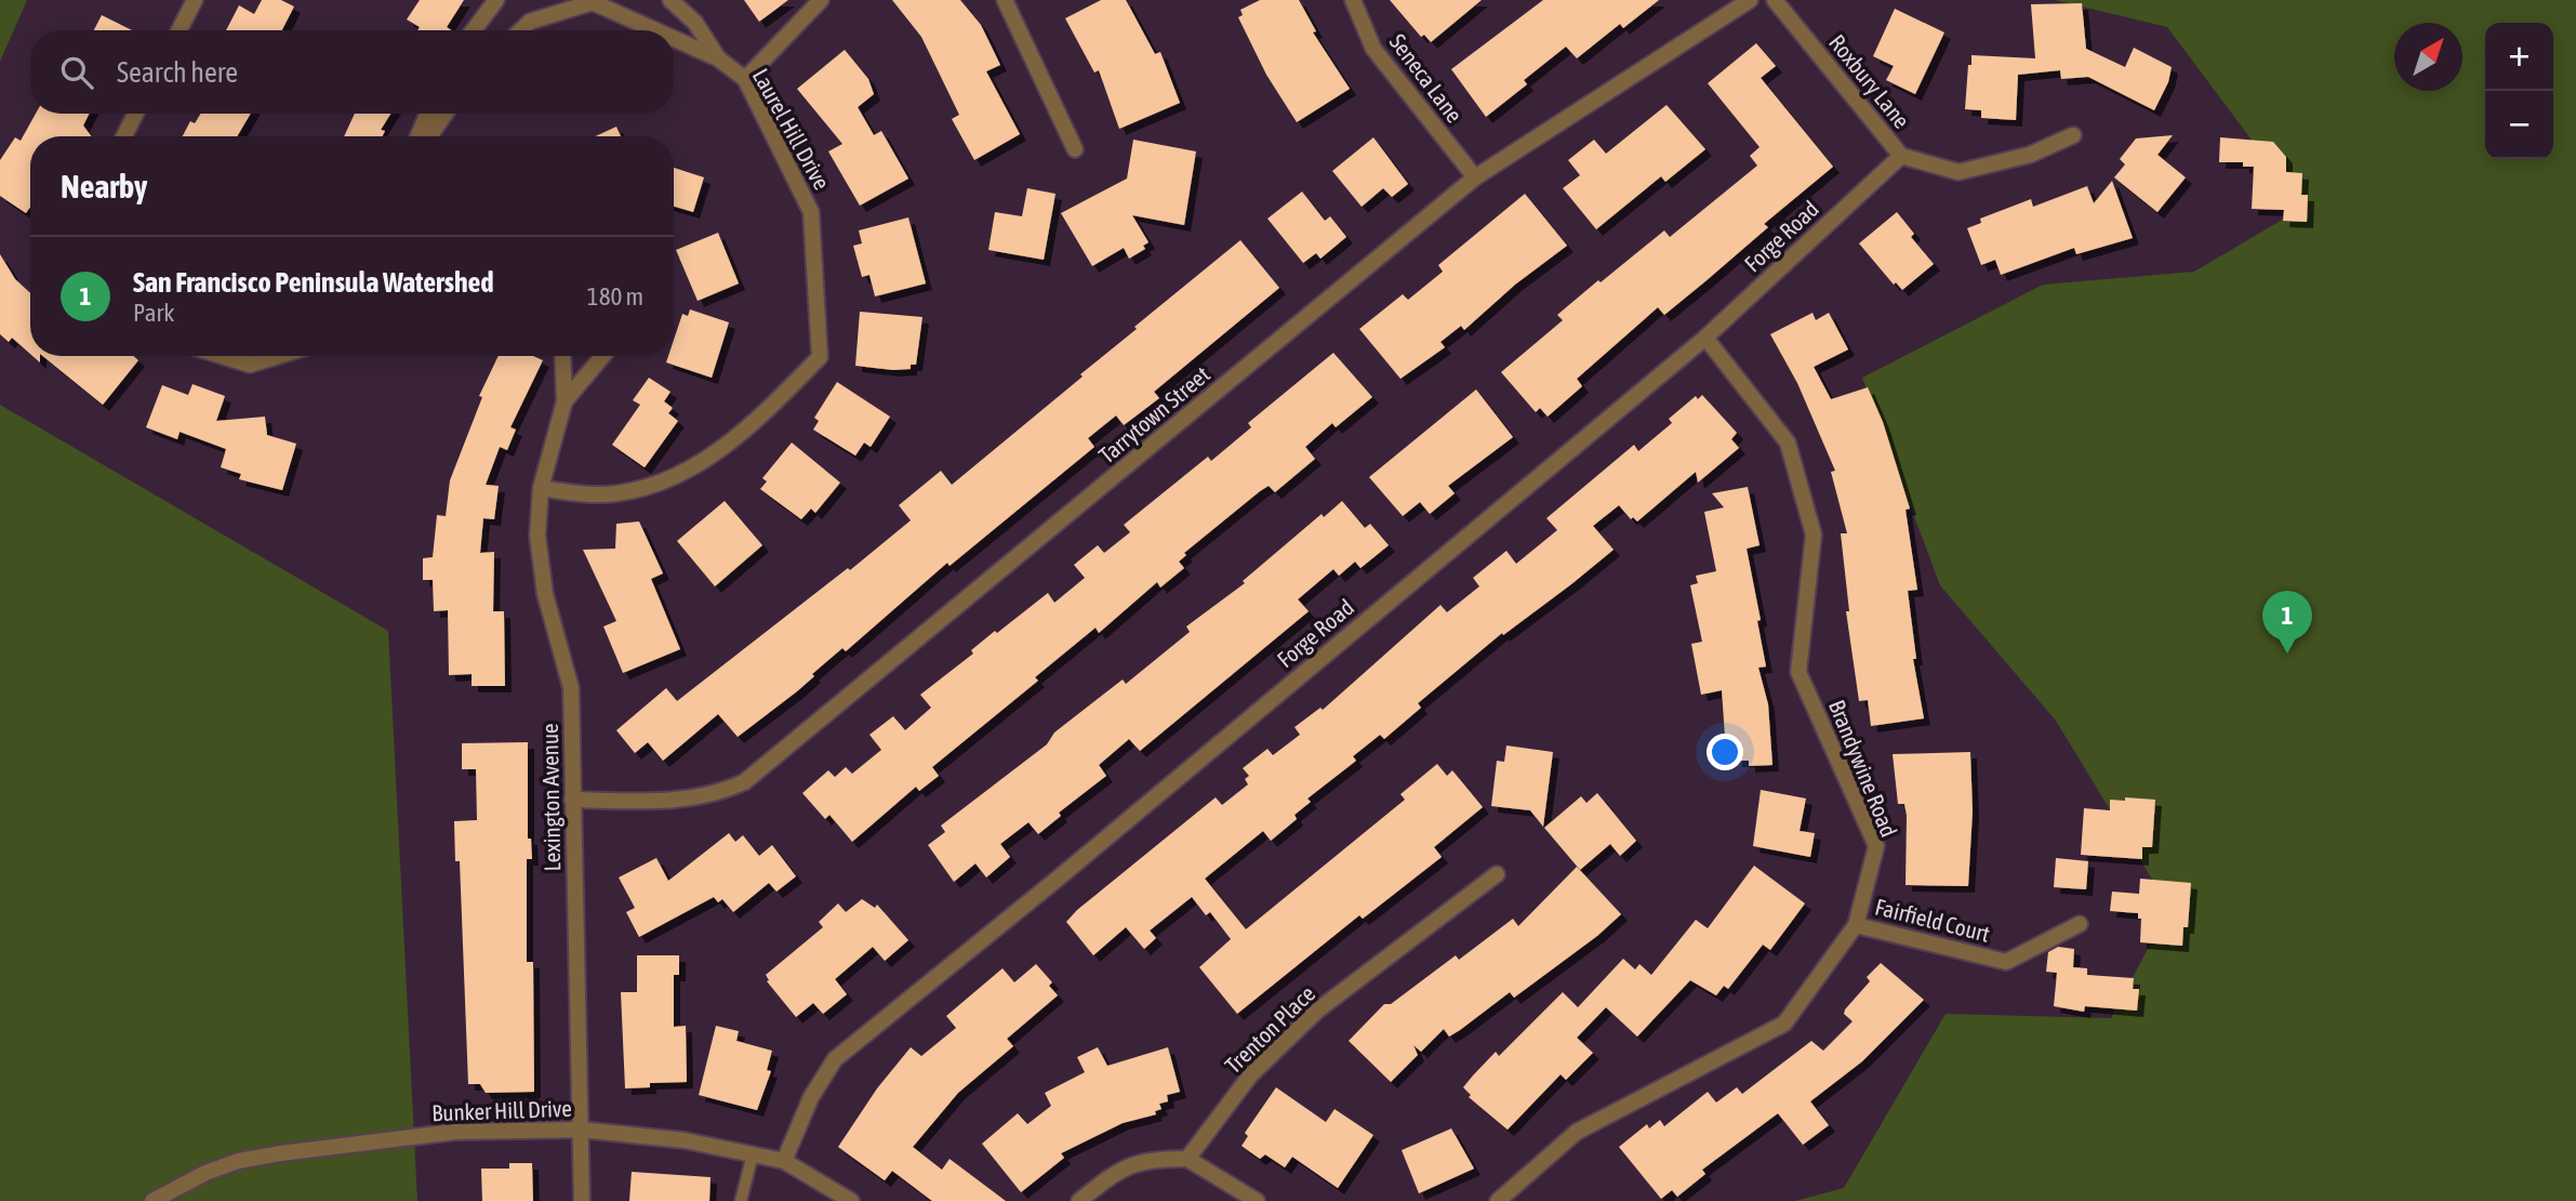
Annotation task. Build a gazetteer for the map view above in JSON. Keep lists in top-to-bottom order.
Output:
{
  "streets": {
    "street": [
      "Seneca Lane",
      "Roxbury Lane",
      "Laurel Hill Drive",
      "Forge Road",
      "Tarrytown Street",
      "Brandywine Road",
      "Lexington Avenue",
      "Fairfield Court",
      "Trenton Place",
      "Bunker Hill Drive"
    ]
  },
  "crossings": [
    ["Seneca Lane", "Tarrytown Street"],
    ["Roxbury Lane", "Forge Road"],
    ["Laurel Hill Drive", "Lexington Avenue"],
    ["Forge Road", "Brandywine Road"],
    ["Forge Road", "Bunker Hill Drive"],
    ["Tarrytown Street", "Lexington Avenue"],
    ["Brandywine Road", "Fairfield Court"],
    ["Lexington Avenue", "Bunker Hill Drive"]
  ],
  "north": "top right",
  "page": {
    "map_buttons": ["+", "−"],
    "search": "Search here",
    "heading": "Nearby",
    "list": [
      {
        "mark": "1",
        "name": "San Francisco Peninsula Watershed",
        "note": "Park",
        "value": "180 m"
      }
    ],
    "pins": "1"
  }
}
